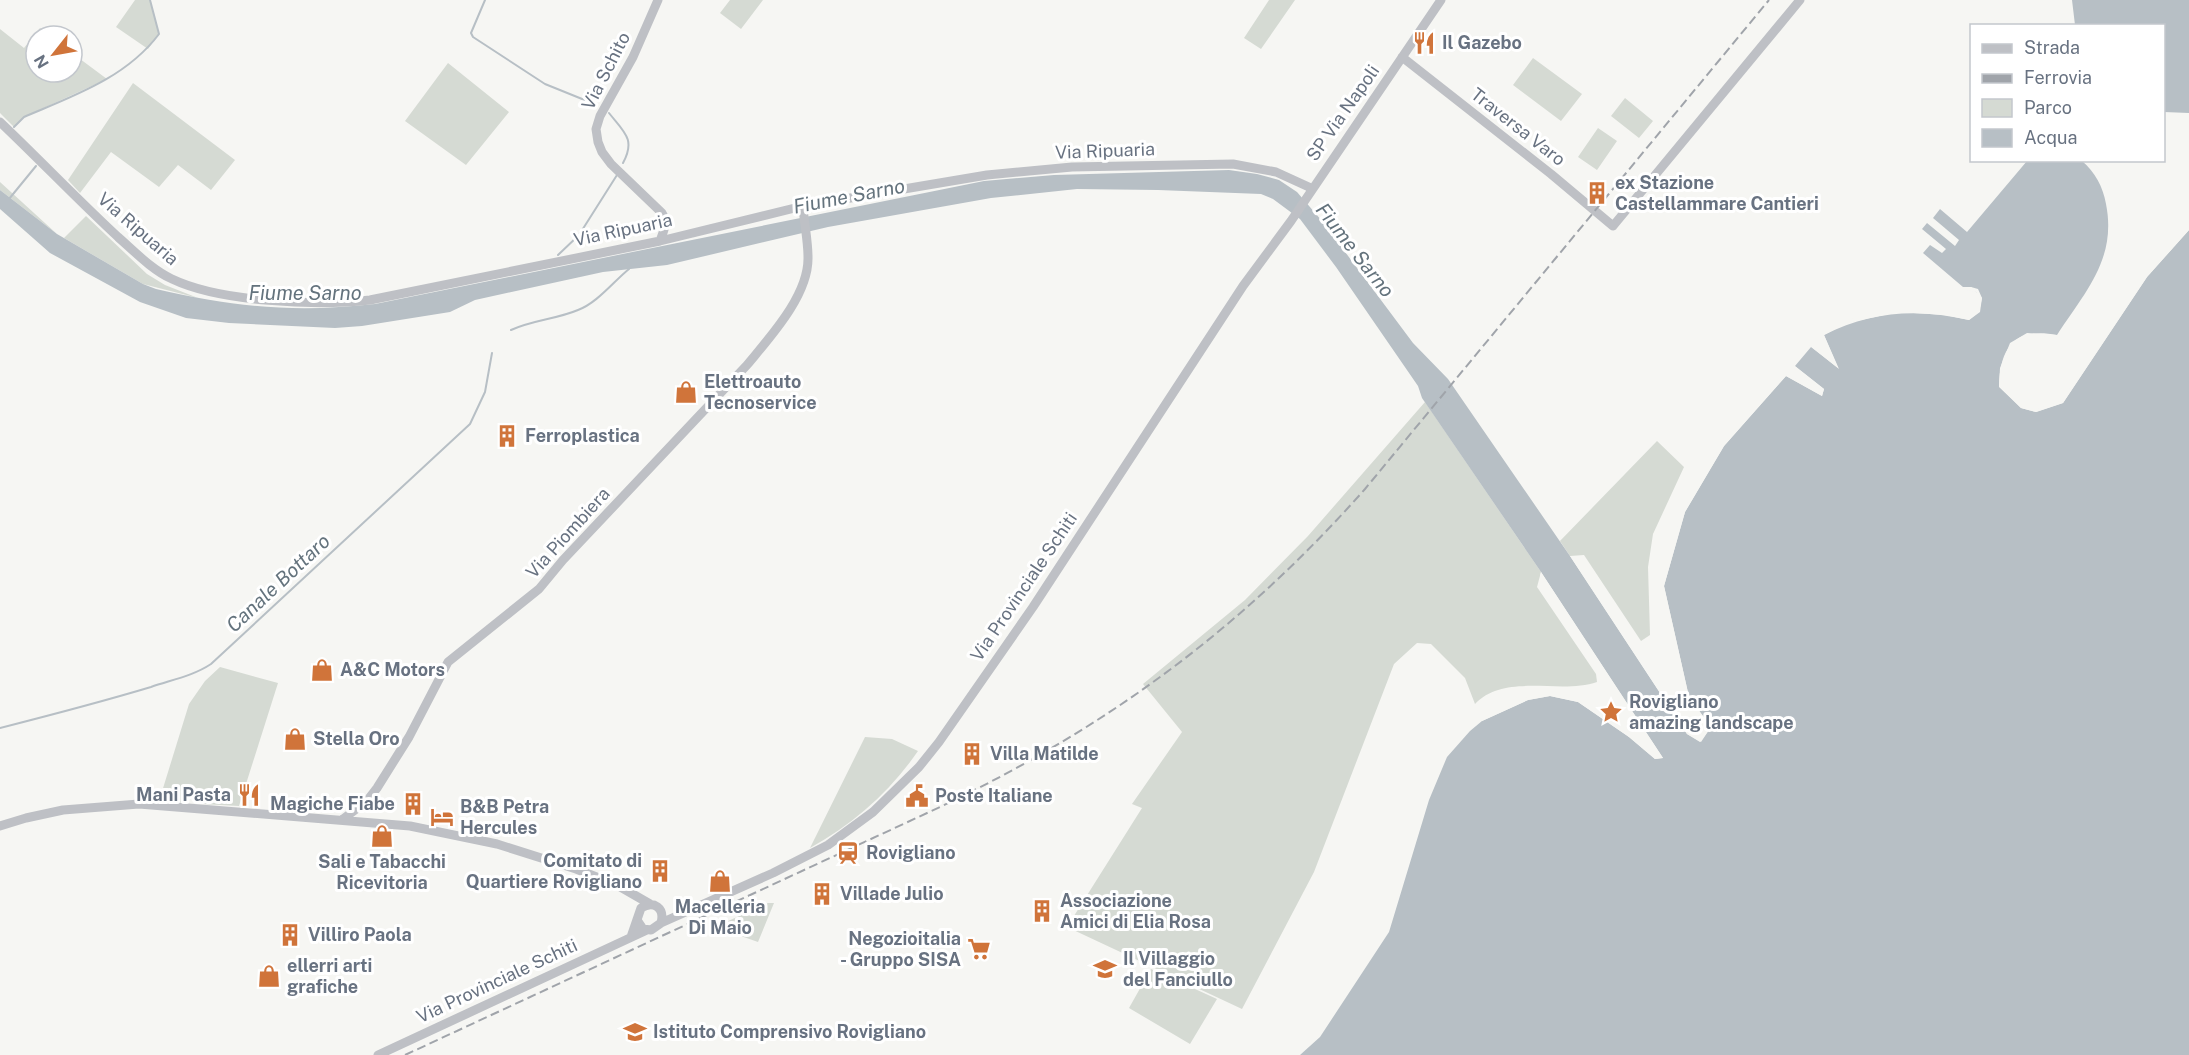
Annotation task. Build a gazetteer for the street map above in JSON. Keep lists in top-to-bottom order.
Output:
{
  "streets": {
    "street": [
      "Via Schito",
      "SP Via Napoli",
      "Traversa Varo",
      "Via Ripuaria",
      "Via Piombiera",
      "Via Provinciale Schiti"
    ]
  },
  "crossings": [
    ["Via Schito", "Via Ripuaria"],
    ["SP Via Napoli", "Traversa Varo"],
    ["SP Via Napoli", "Via Ripuaria"],
    ["SP Via Napoli", "Via Provinciale Schiti"],
    ["Via Ripuaria", "Via Piombiera"],
    ["Via Ripuaria", "Via Provinciale Schiti"]
  ],
  "water": ["Fiume Sarno", "Canale Bottaro"],
  "places": {
    "restaurant": ["Il Gazebo", "Mani Pasta"],
    "building": [
      "ex Stazione Castellammare Cantieri",
      "Ferroplastica",
      "Villa Matilde",
      "Magiche Fiabe",
      "Comitato di Quartiere Rovigliano",
      "Villade Julio",
      "Associazione Amici di Elia Rosa",
      "Villiro Paola"
    ],
    "shop": [
      "Elettroauto Tecnoservice",
      "A&C Motors",
      "Stella Oro",
      "Sali e Tabacchi Ricevitoria",
      "Macelleria Di Maio",
      "ellerri arti grafiche"
    ],
    "place": ["Rovigliano amazing landscape"],
    "public building": ["Poste Italiane"],
    "hotel": ["B&B Petra Hercules"],
    "station": ["Rovigliano"],
    "supermarket": ["Negozioitalia - Gruppo SISA"],
    "school or university": ["Il Villaggio del Fanciullo", "Istituto Comprensivo Rovigliano"]
  },
  "legend": [
    "Strada",
    "Ferrovia",
    "Parco",
    "Acqua"
  ],
  "north": "bottom left"
}
